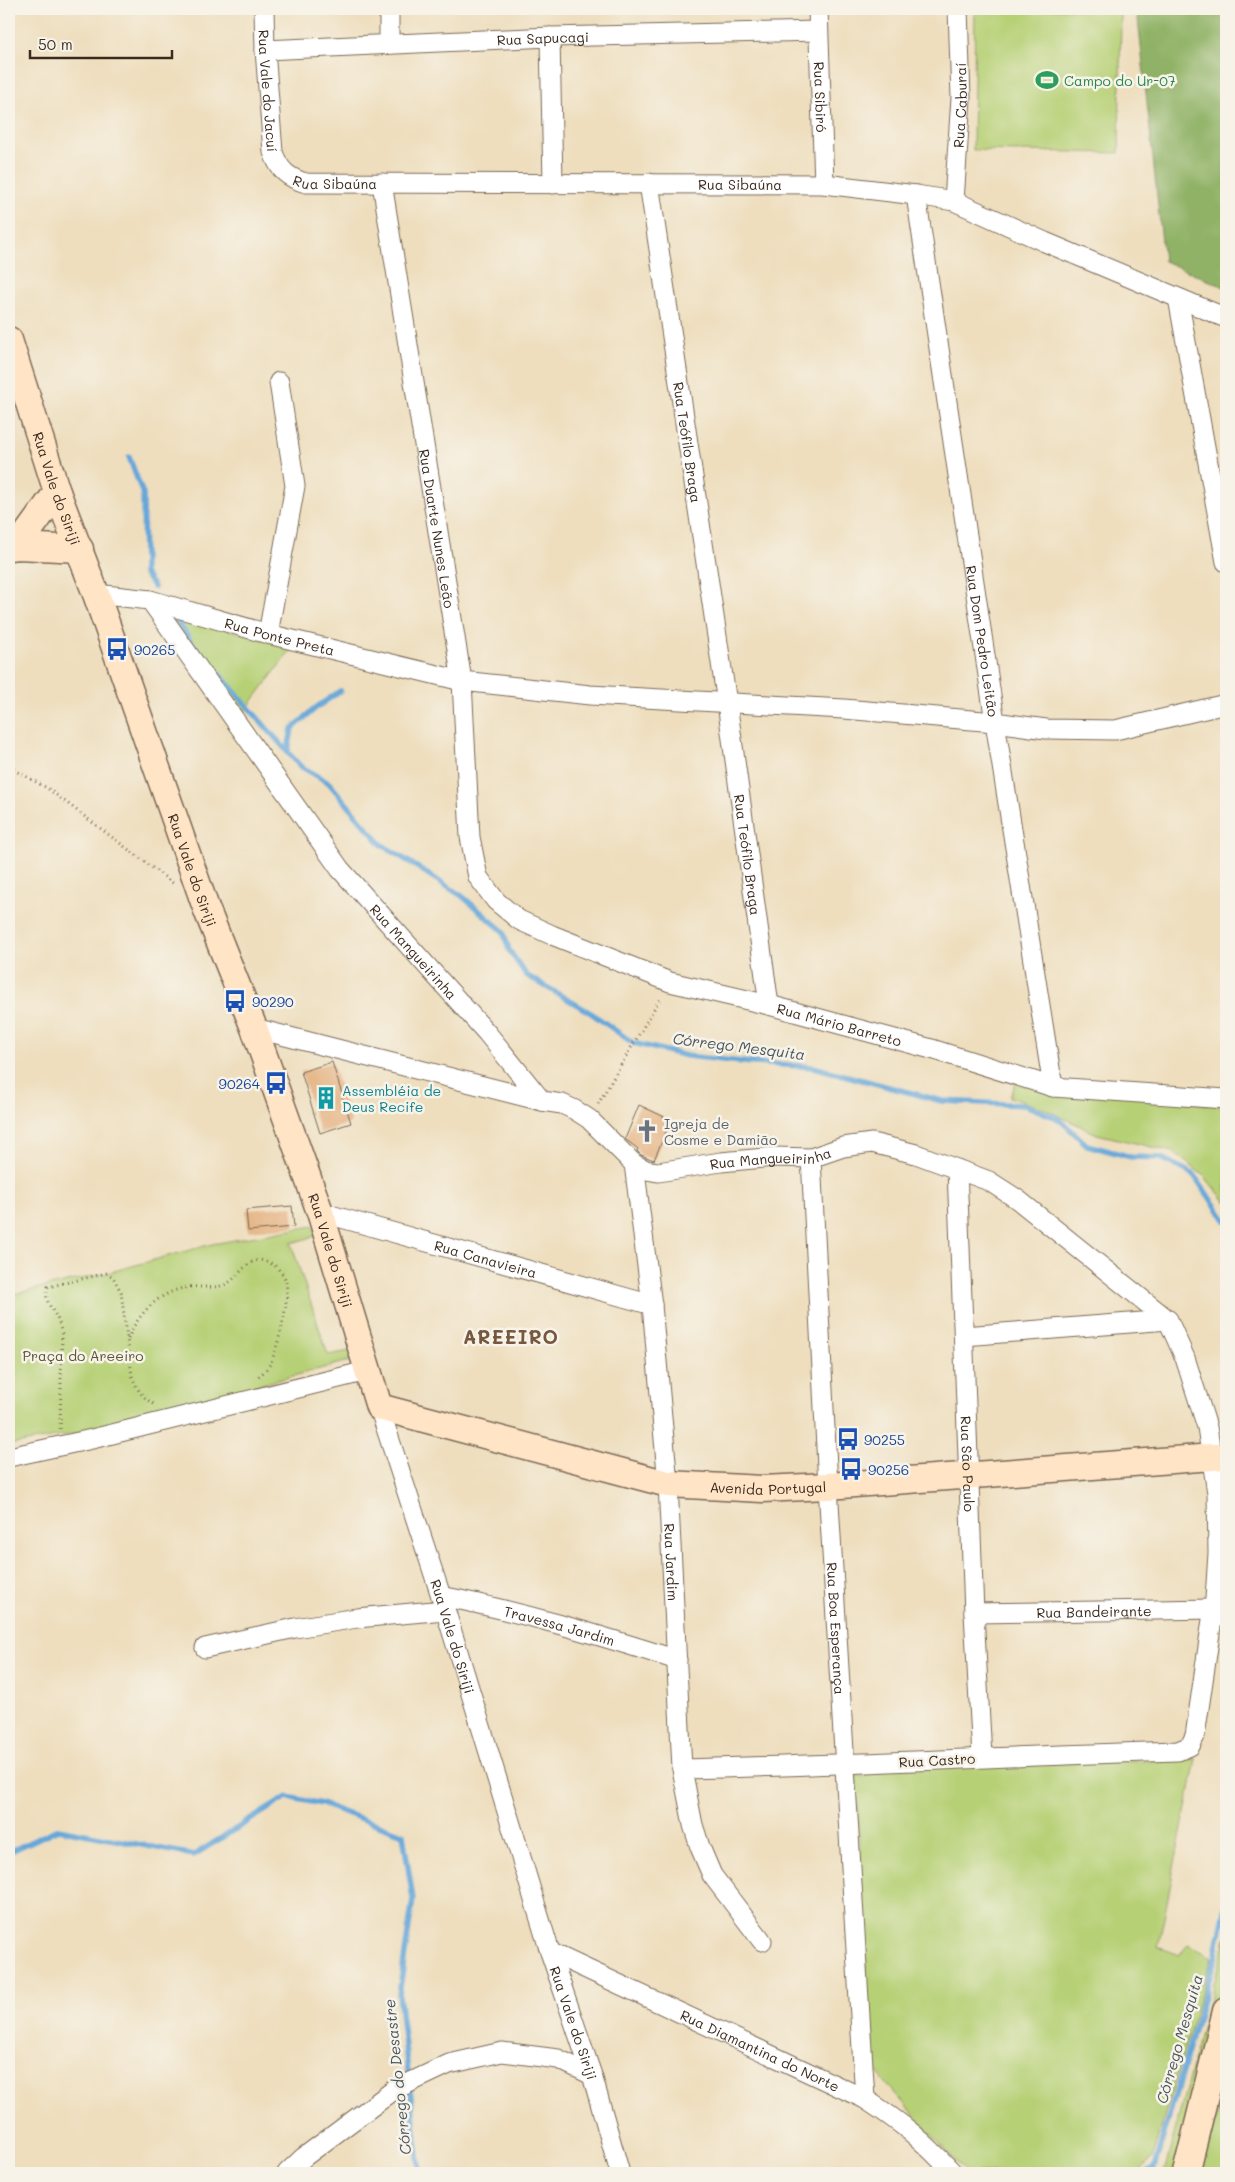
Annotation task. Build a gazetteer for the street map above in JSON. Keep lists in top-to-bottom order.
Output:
{
  "streets": {
    "street": [
      "Rua Sapucagi",
      "Rua Vale do Jacuí",
      "Rua Sibiró",
      "Rua Caburaí",
      "Rua Sibaúna",
      "Rua Teófilo Braga",
      "Rua Vale do Siriji",
      "Rua Duarte Nunes Leão",
      "Rua Ponte Preta",
      "Rua Dom Pedro Leitão",
      "Rua Mangueirinha",
      "Rua Mário Barreto",
      "Rua Canavieira",
      "Rua São Paulo",
      "Avenida Portugal",
      "Rua Jardim",
      "Rua Bandeirante",
      "Travessa Jardim",
      "Rua Boa Esperança",
      "Rua Castro",
      "Rua Diamantina do Norte"
    ]
  },
  "crossings": [
    ["Rua Sapucagi", "Rua Vale do Jacuí"],
    ["Rua Sapucagi", "Rua Sibiró"],
    ["Rua Vale do Jacuí", "Rua Sibaúna"],
    ["Rua Sibiró", "Rua Sibaúna"],
    ["Rua Caburaí", "Rua Sibaúna"],
    ["Rua Sibaúna", "Rua Teófilo Braga"],
    ["Rua Sibaúna", "Rua Duarte Nunes Leão"],
    ["Rua Sibaúna", "Rua Dom Pedro Leitão"],
    ["Rua Teófilo Braga", "Rua Mário Barreto"],
    ["Rua Vale do Siriji", "Rua Ponte Preta"],
    ["Rua Vale do Siriji", "Rua Canavieira"],
    ["Rua Vale do Siriji", "Avenida Portugal"],
    ["Rua Vale do Siriji", "Travessa Jardim"],
    ["Rua Vale do Siriji", "Rua Diamantina do Norte"],
    ["Rua Duarte Nunes Leão", "Rua Ponte Preta"],
    ["Rua Duarte Nunes Leão", "Rua Mário Barreto"],
    ["Rua Ponte Preta", "Rua Mangueirinha"],
    ["Rua Dom Pedro Leitão", "Rua Mário Barreto"],
    ["Rua Mangueirinha", "Rua São Paulo"],
    ["Rua Mangueirinha", "Avenida Portugal"],
    ["Rua Mangueirinha", "Rua Jardim"],
    ["Rua Mangueirinha", "Rua Bandeirante"],
    ["Rua Mangueirinha", "Rua Boa Esperança"],
    ["Rua Mangueirinha", "Rua Castro"],
    ["Rua Canavieira", "Rua Jardim"],
    ["Rua São Paulo", "Avenida Portugal"],
    ["Rua São Paulo", "Rua Bandeirante"],
    ["Rua São Paulo", "Rua Castro"],
    ["Avenida Portugal", "Rua Jardim"],
    ["Avenida Portugal", "Rua Boa Esperança"],
    ["Rua Jardim", "Travessa Jardim"],
    ["Rua Jardim", "Rua Castro"],
    ["Rua Boa Esperança", "Rua Castro"],
    ["Rua Boa Esperança", "Rua Diamantina do Norte"]
  ],
  "districts": ["AREEIRO"],
  "water": ["Córrego Mesquita", "Córrego do Desastre"],
  "parks": ["Praça do Areeiro"],
  "places": {
    "sports": ["Campo do Ur-07"],
    "bus stop": [
      "90265",
      "90290",
      "90264",
      "90255",
      "90256"
    ],
    "building": ["Assembléia de Deus Recife"],
    "church": ["Igreja de Cosme e Damião"]
  },
  "scale_bar": "50 m"
}
